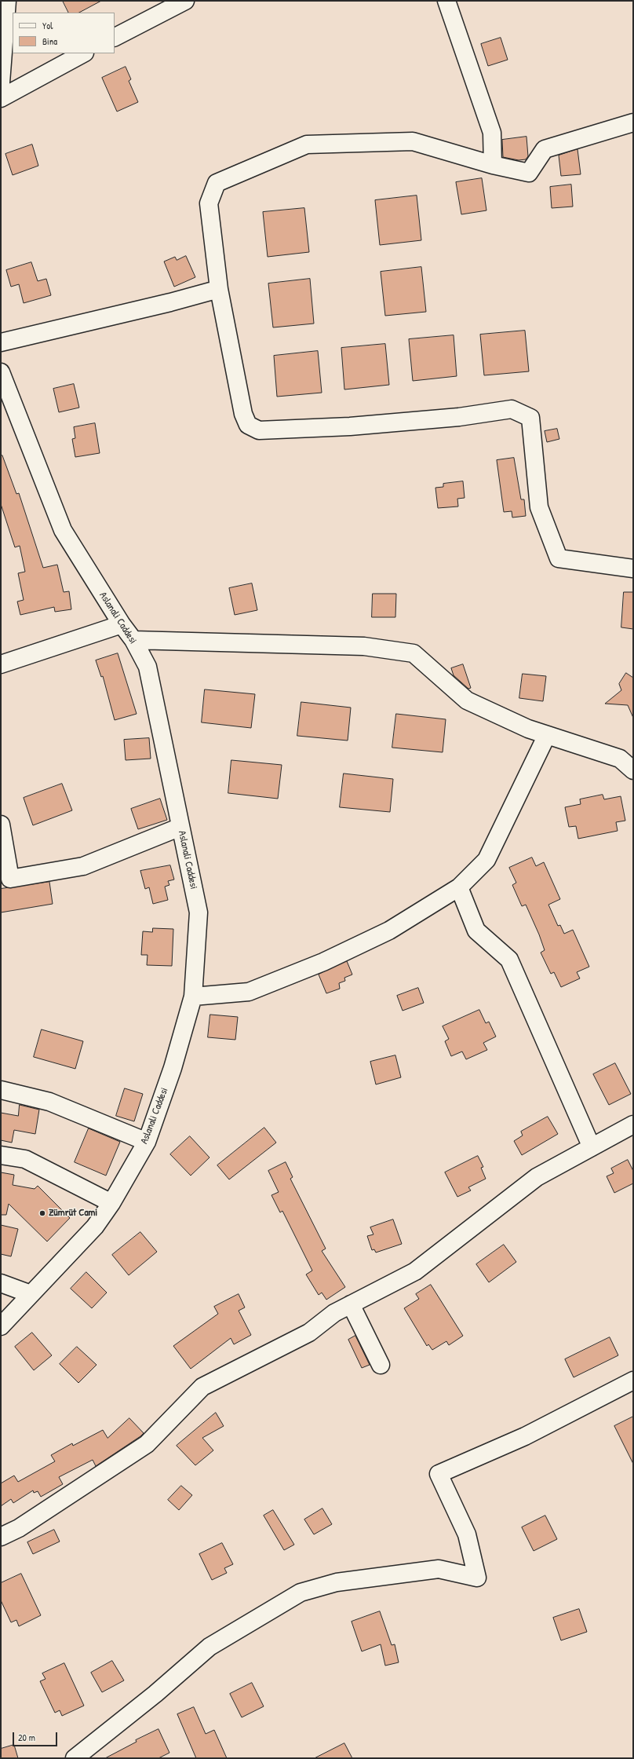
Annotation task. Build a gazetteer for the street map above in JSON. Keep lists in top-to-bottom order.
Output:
{
  "streets": {
    "street": ["Aslanali Caddesi"]
  },
  "places": ["Zümrüt Cami"],
  "legend": ["Yol", "Bina"],
  "scale_bar": "20 m"
}
